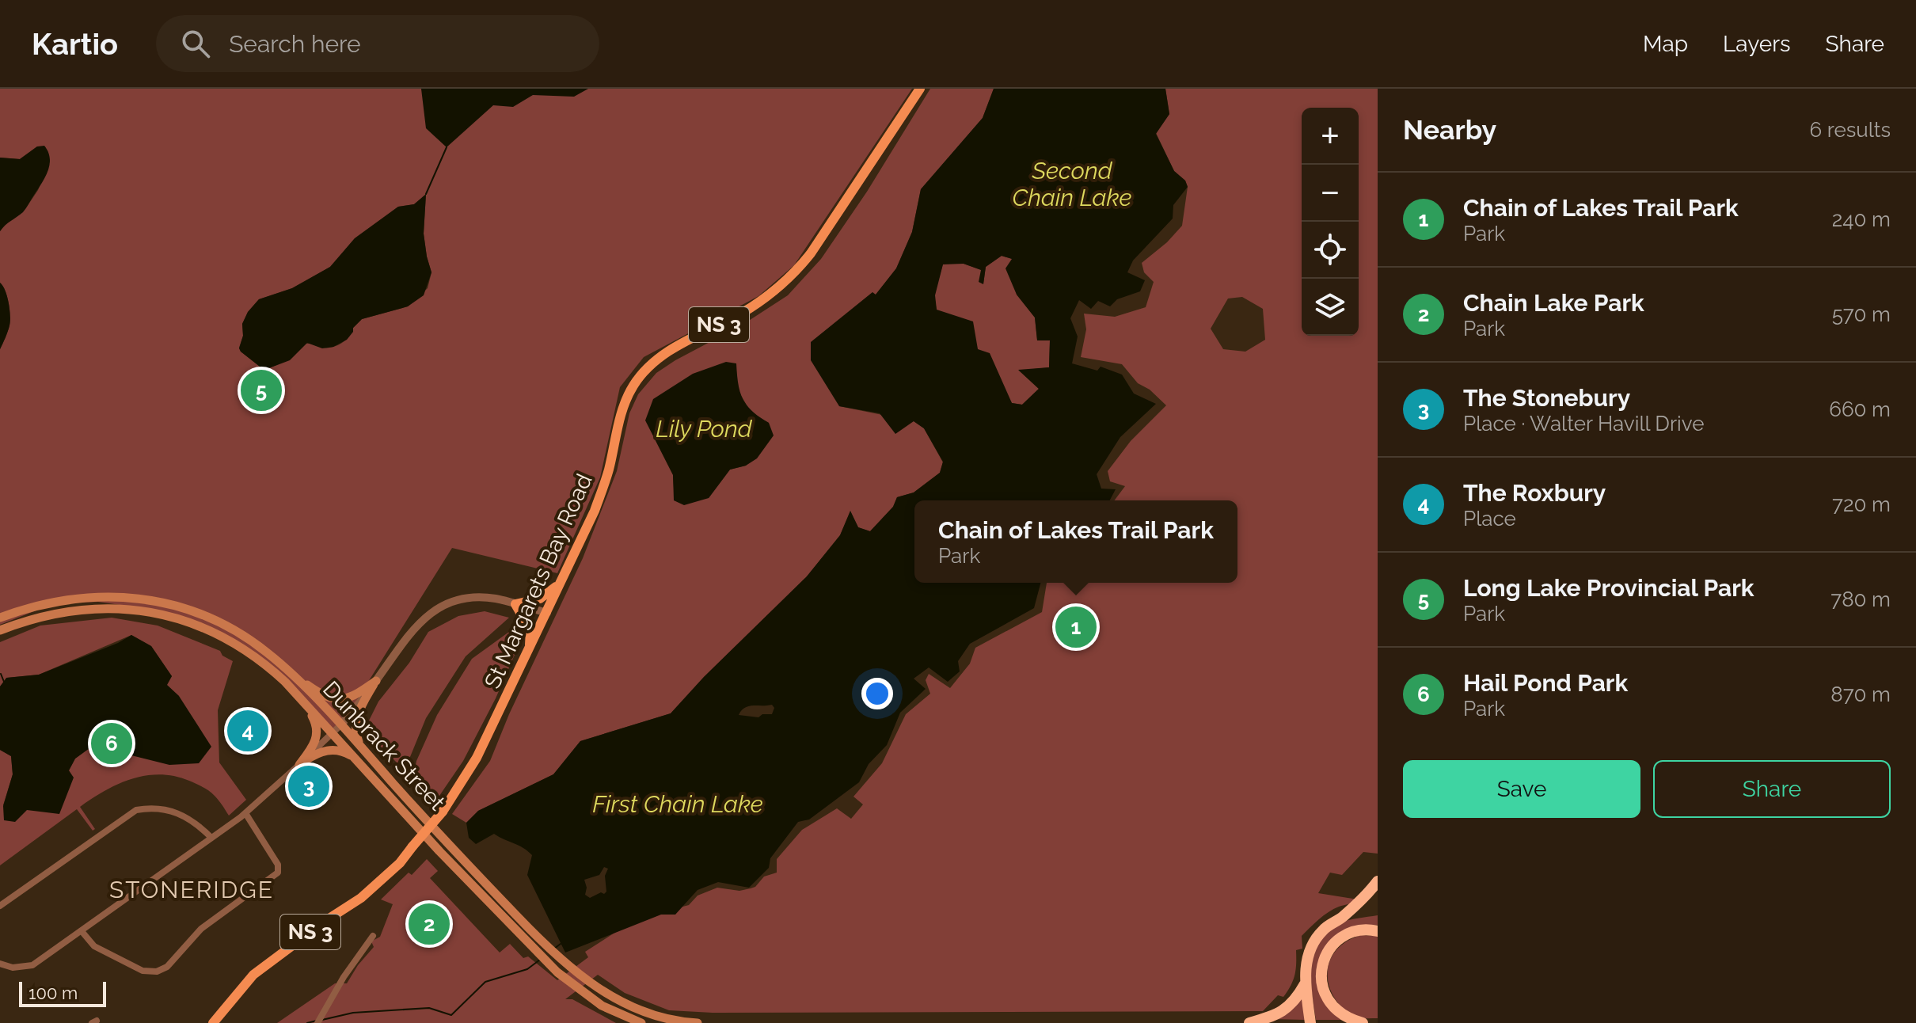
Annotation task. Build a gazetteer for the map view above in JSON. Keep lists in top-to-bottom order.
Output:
{
  "streets": {
    "main road": ["NS 3", "St Margarets Bay Road", "Dunbrack Street"]
  },
  "districts": ["STONERIDGE"],
  "water": ["Second Chain Lake", "Lily Pond", "First Chain Lake"],
  "scale_bar": "100 m",
  "page": {
    "header": "Kartio",
    "search": "Search here",
    "nav": ["Map", "Layers", "Share"],
    "heading": ["Nearby", "6 results"],
    "map_buttons": ["+", "−"],
    "list": [
      {
        "mark": "1",
        "name": "Chain of Lakes Trail Park",
        "note": "Park",
        "value": "240 m"
      },
      {
        "mark": "2",
        "name": "Chain Lake Park",
        "note": "Park",
        "value": "570 m"
      },
      {
        "mark": "3",
        "name": "The Stonebury",
        "note": "Place · Walter Havill Drive",
        "value": "660 m"
      },
      {
        "mark": "4",
        "name": "The Roxbury",
        "note": "Place",
        "value": "720 m"
      },
      {
        "mark": "5",
        "name": "Long Lake Provincial Park",
        "note": "Park",
        "value": "780 m"
      },
      {
        "mark": "6",
        "name": "Hail Pond Park",
        "note": "Park",
        "value": "870 m"
      }
    ],
    "pins": [
      "5",
      "1",
      "4",
      "6",
      "3",
      "2"
    ],
    "popup": ["Chain of Lakes Trail Park", "Park"],
    "buttons": ["Save", "Share"],
    "scale": "100 m"
  }
}
